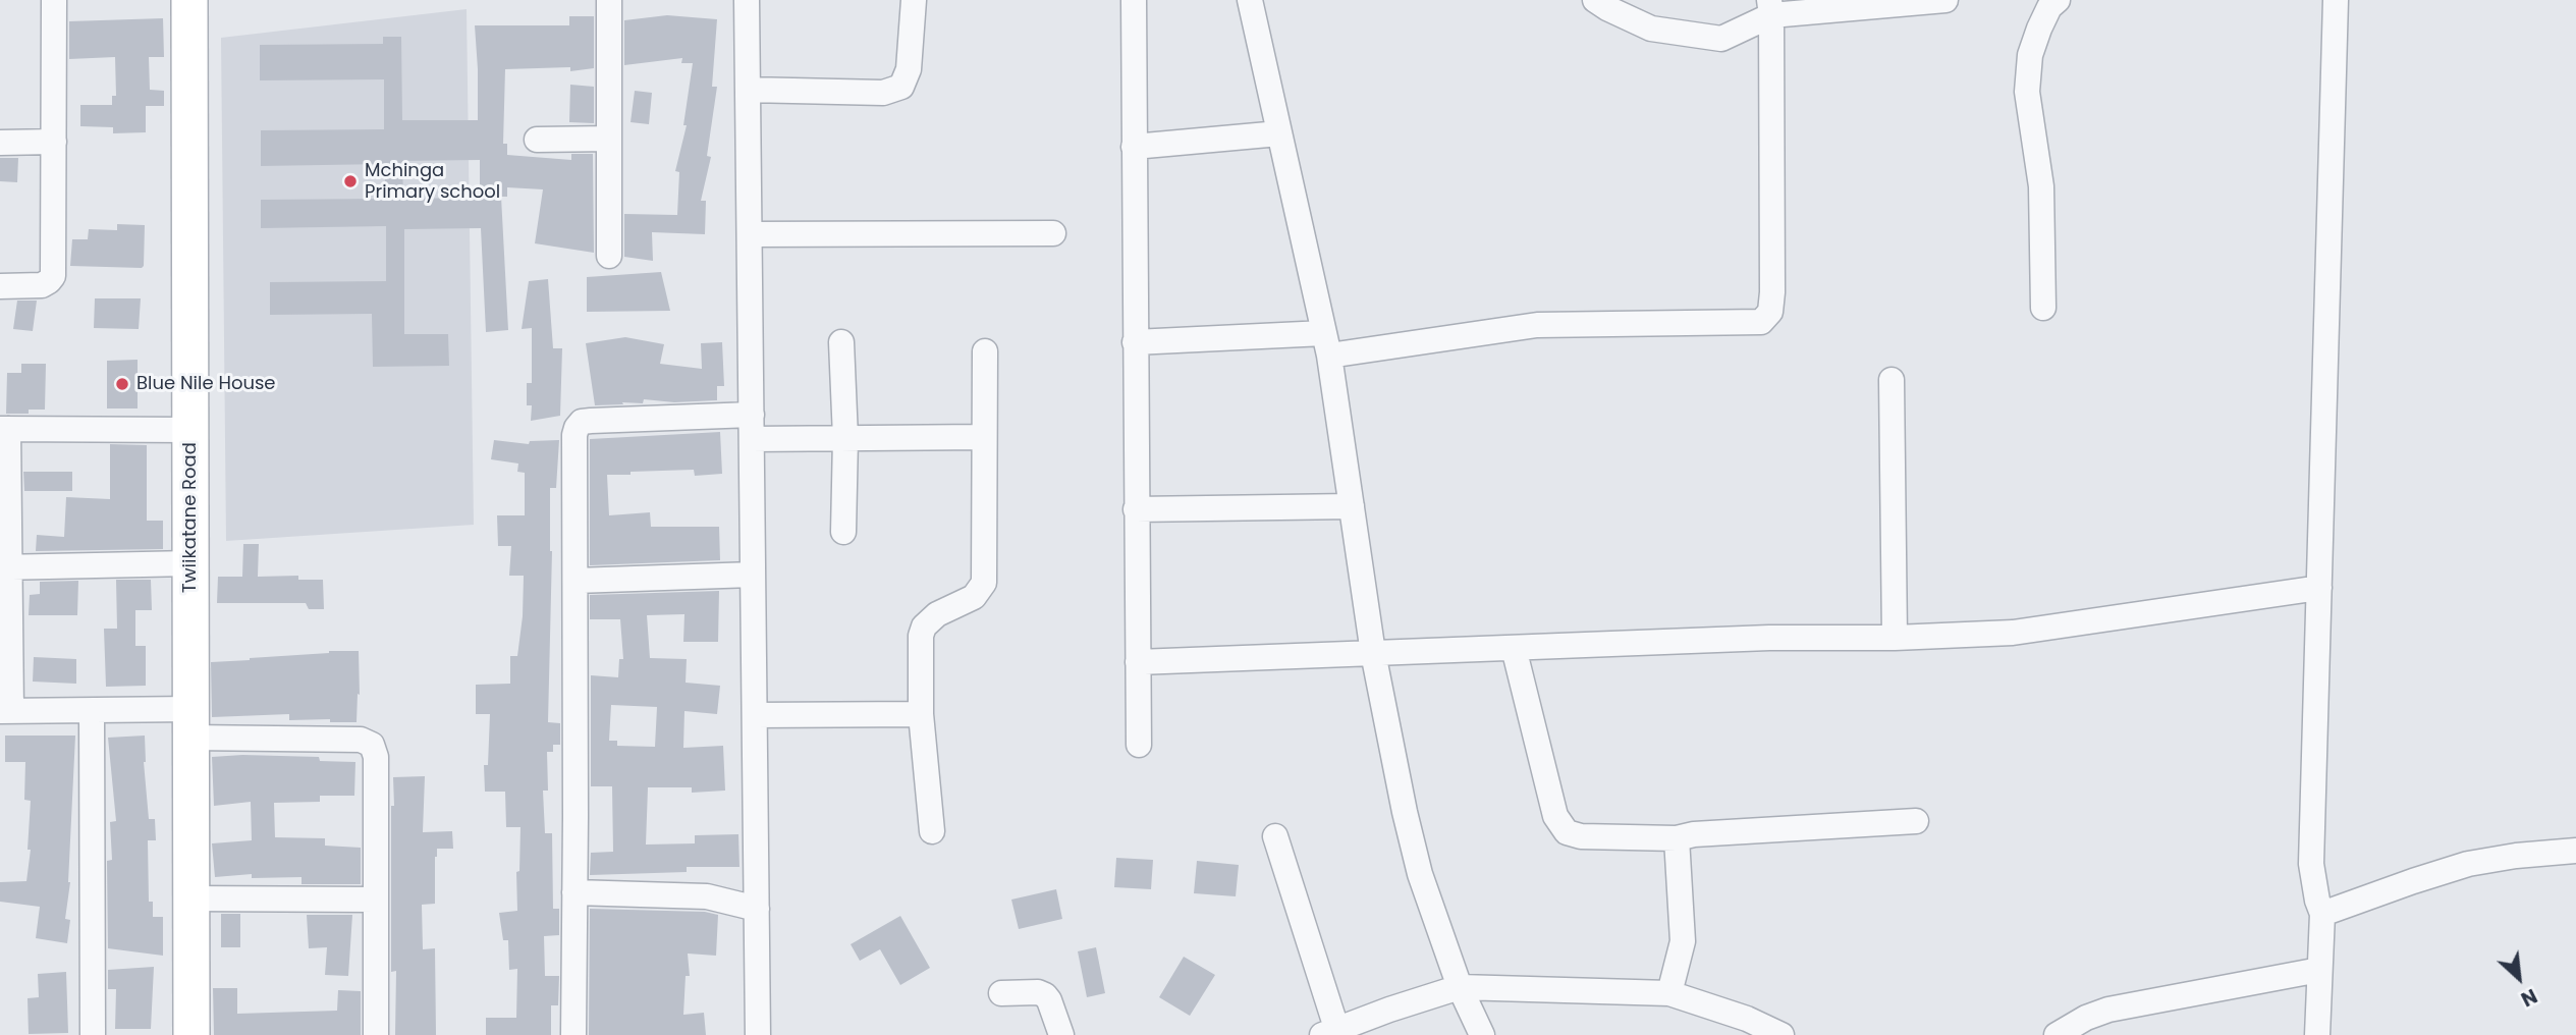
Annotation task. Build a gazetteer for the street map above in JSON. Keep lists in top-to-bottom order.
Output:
{
  "streets": {
    "main road": ["Twiikatane Road"]
  },
  "places": ["Mchinga Primary school", "Blue Nile House"],
  "north": "bottom right"
}
